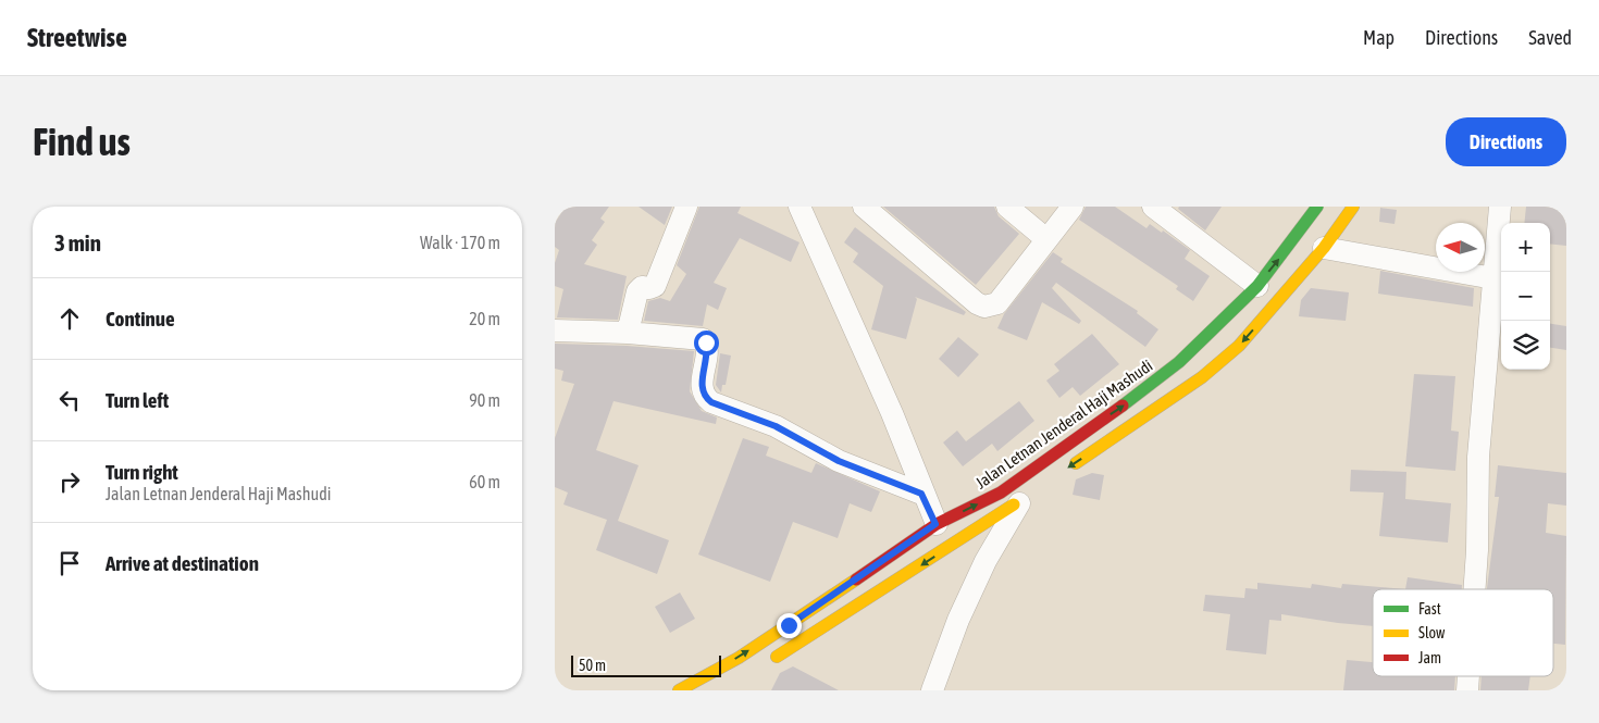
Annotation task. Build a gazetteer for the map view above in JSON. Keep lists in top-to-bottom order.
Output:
{
  "streets": {
    "main road": ["Jalan Letnan Jenderal Haji Mashudi"]
  },
  "legend": ["Fast", "Slow", "Jam"],
  "scale_bar": "50 m",
  "north": "left",
  "page": {
    "header": "Streetwise",
    "nav": ["Map", "Directions", "Saved"],
    "buttons": "Directions",
    "title": "Find us",
    "heading": ["3 min", "Walk · 170 m"],
    "map_buttons": ["+", "−"],
    "list": [
      ["Continue", "20 m"],
      ["Turn left", "90 m"],
      ["Turn right", "Jalan Letnan Jenderal Haji Mashudi", "60 m"],
      "Arrive at destination"
    ],
    "scale": "50 m"
  }
}
